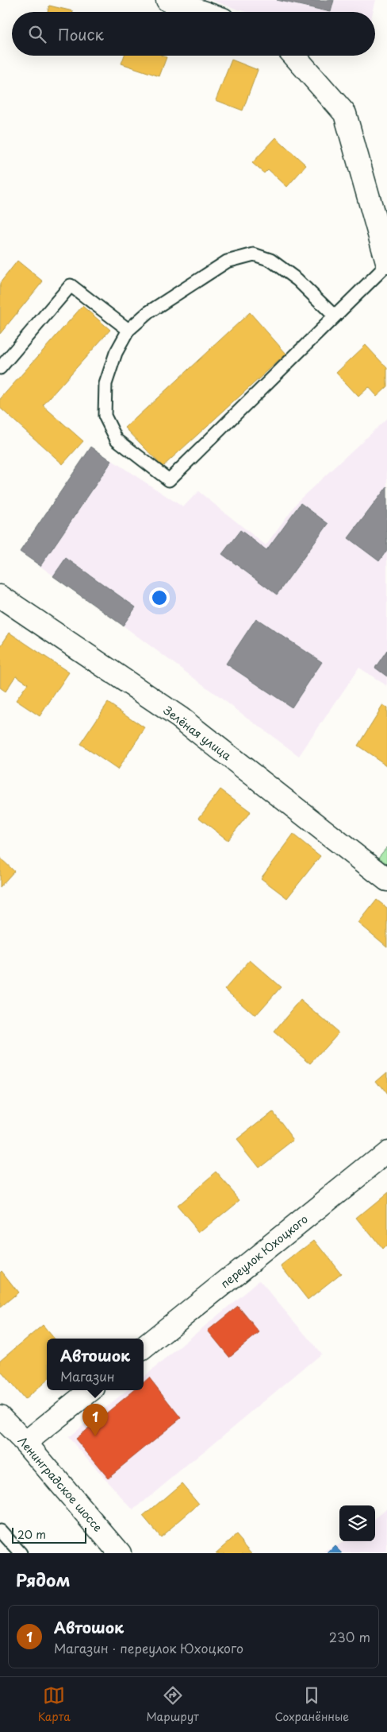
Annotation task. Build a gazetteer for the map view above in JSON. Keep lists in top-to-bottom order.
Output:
{
  "streets": {
    "main road": ["Зелёная улица", "переулок Юхоцкого", "Ленинградское шоссе"]
  },
  "scale_bar": "20 m",
  "page": {
    "search": "Поиск",
    "popup": ["Автошок", "Магазин"],
    "pins": "1",
    "scale": "20 m",
    "heading": "Рядом",
    "list": [
      {
        "mark": "1",
        "name": "Автошок",
        "note": "Магазин · переулок Юхоцкого",
        "value": "230 m"
      }
    ],
    "nav": ["Карта", "Маршрут", "Сохранённые"]
  }
}
